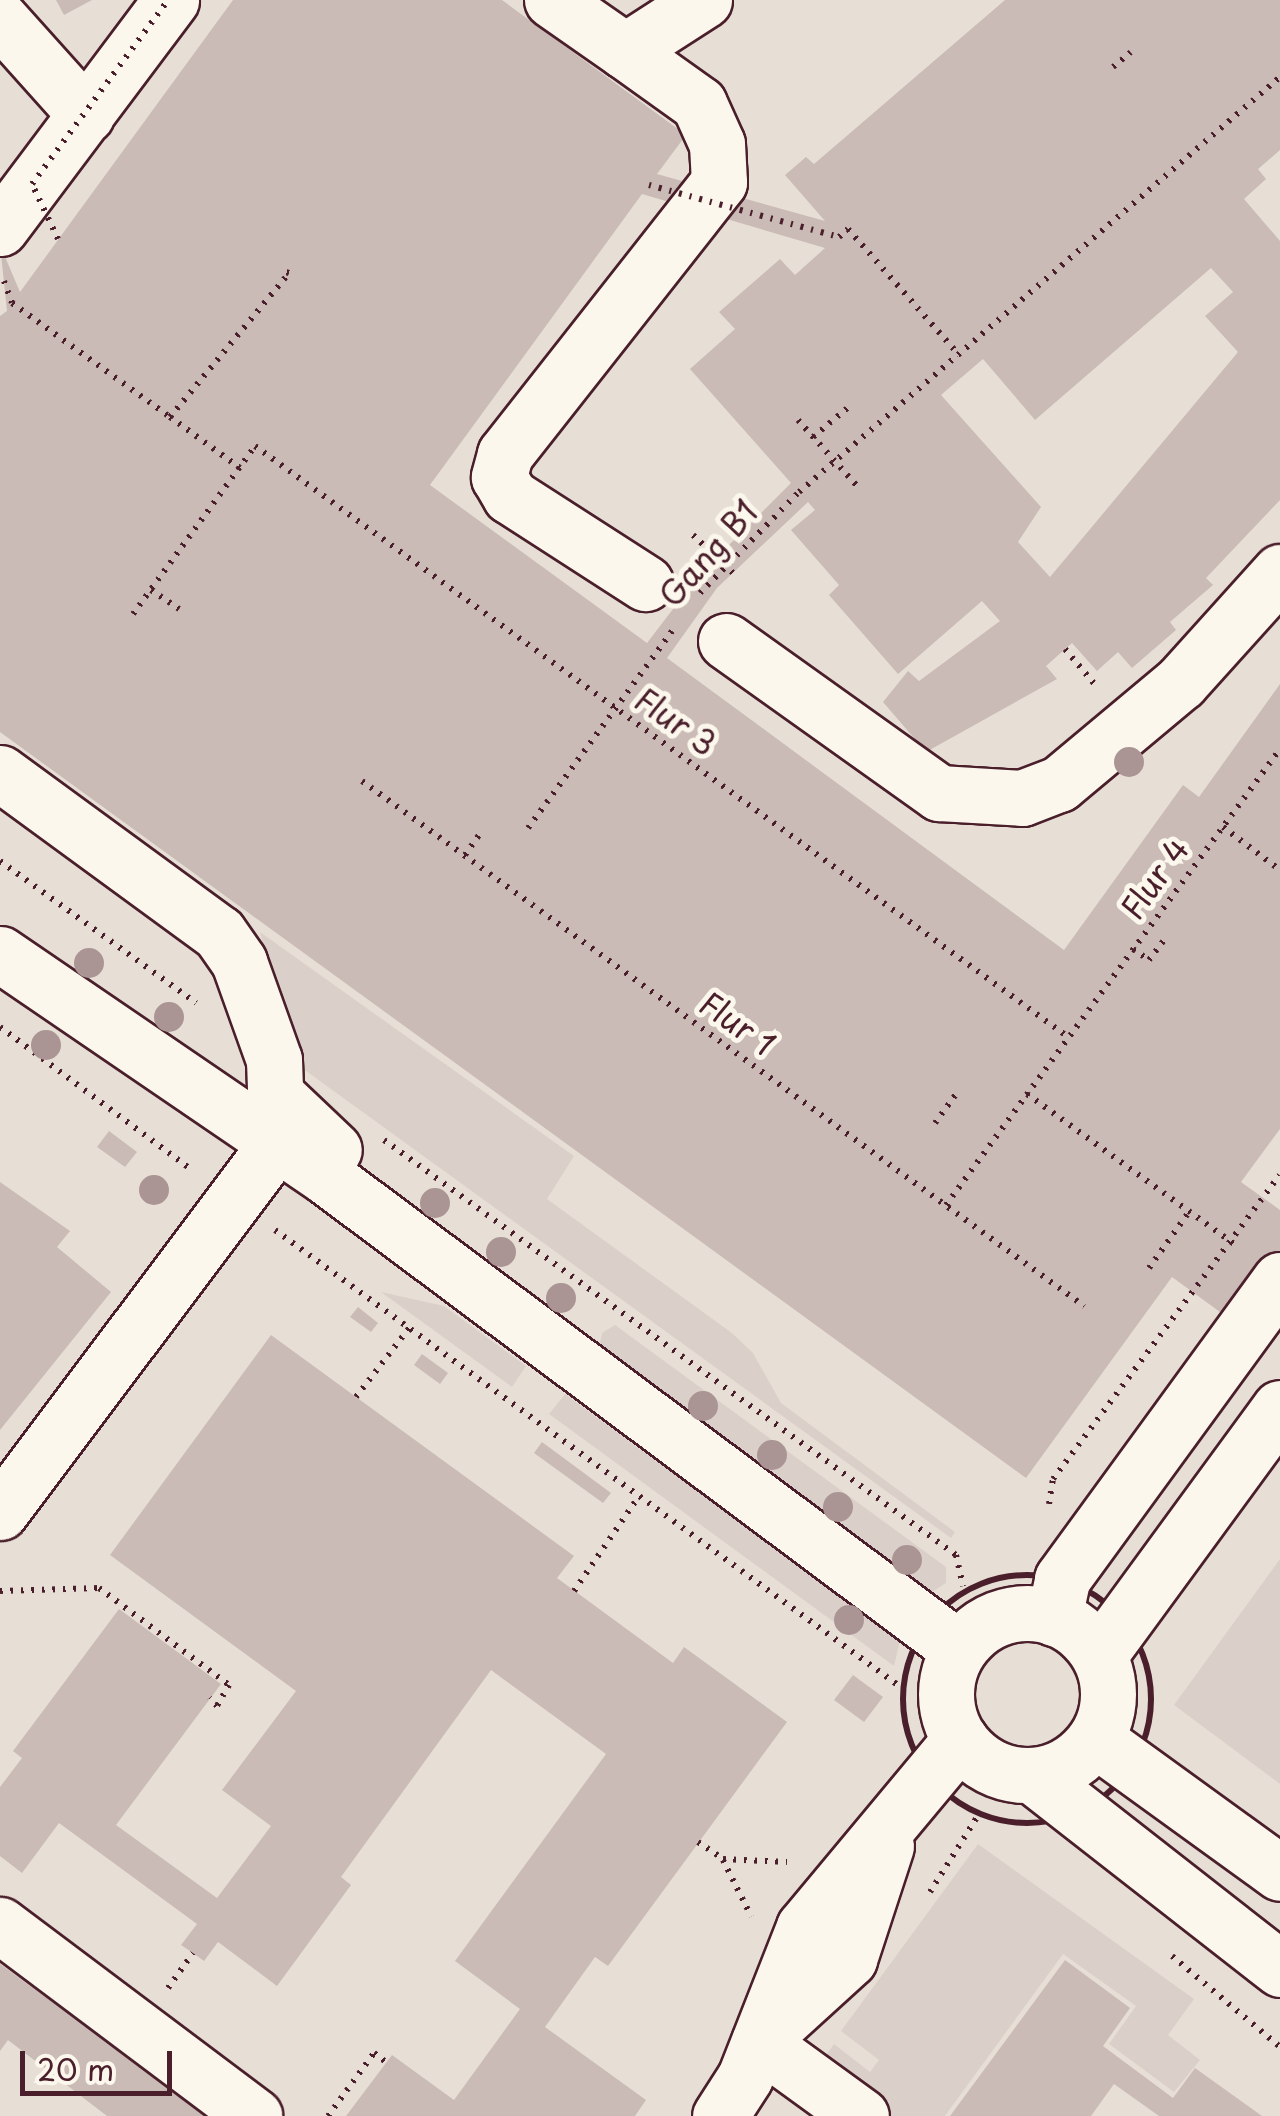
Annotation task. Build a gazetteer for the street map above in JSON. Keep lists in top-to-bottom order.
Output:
{
  "streets": {
    "path": [
      "Gang B1",
      "Flur 3",
      "Flur 4",
      "Flur 1"
    ]
  },
  "crossings": [
    ["Gang B1", "Flur 3"],
    ["Flur 3", "Flur 4"],
    ["Flur 4", "Flur 1"]
  ],
  "scale_bar": "20 m"
}
